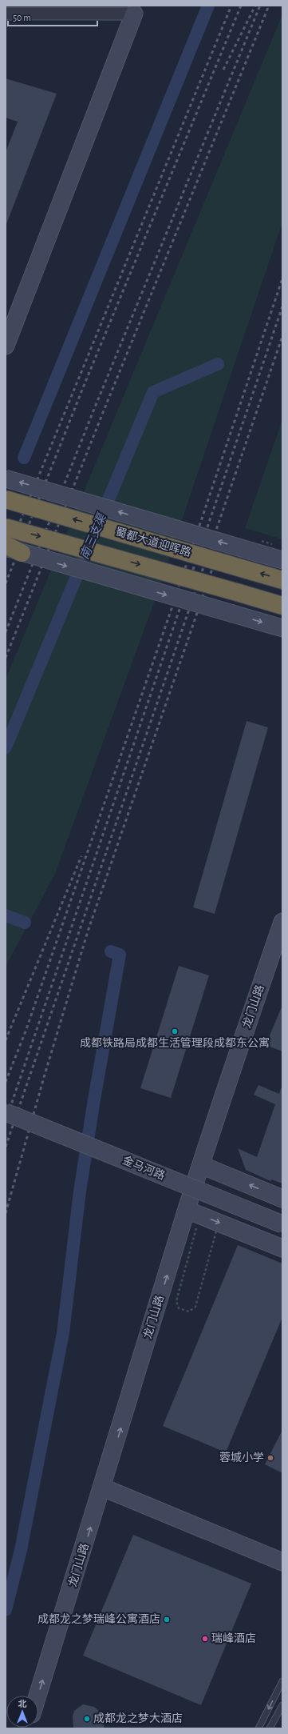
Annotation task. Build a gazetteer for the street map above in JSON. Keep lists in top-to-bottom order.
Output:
{
  "streets": {
    "highway": ["蜀都大道迎晖路"],
    "street": ["龙门山路", "金马河路"]
  },
  "one_way": ["龙门山路"],
  "water": ["南三支渠"],
  "places": [
    "成都铁路局成都生活管理段成都东公寓",
    "蓉城小学",
    "成都龙之梦瑞峰公寓酒店",
    "瑞峰酒店",
    "成都龙之梦大酒店"
  ],
  "scale_bar": "50 m",
  "north": "top"
}
